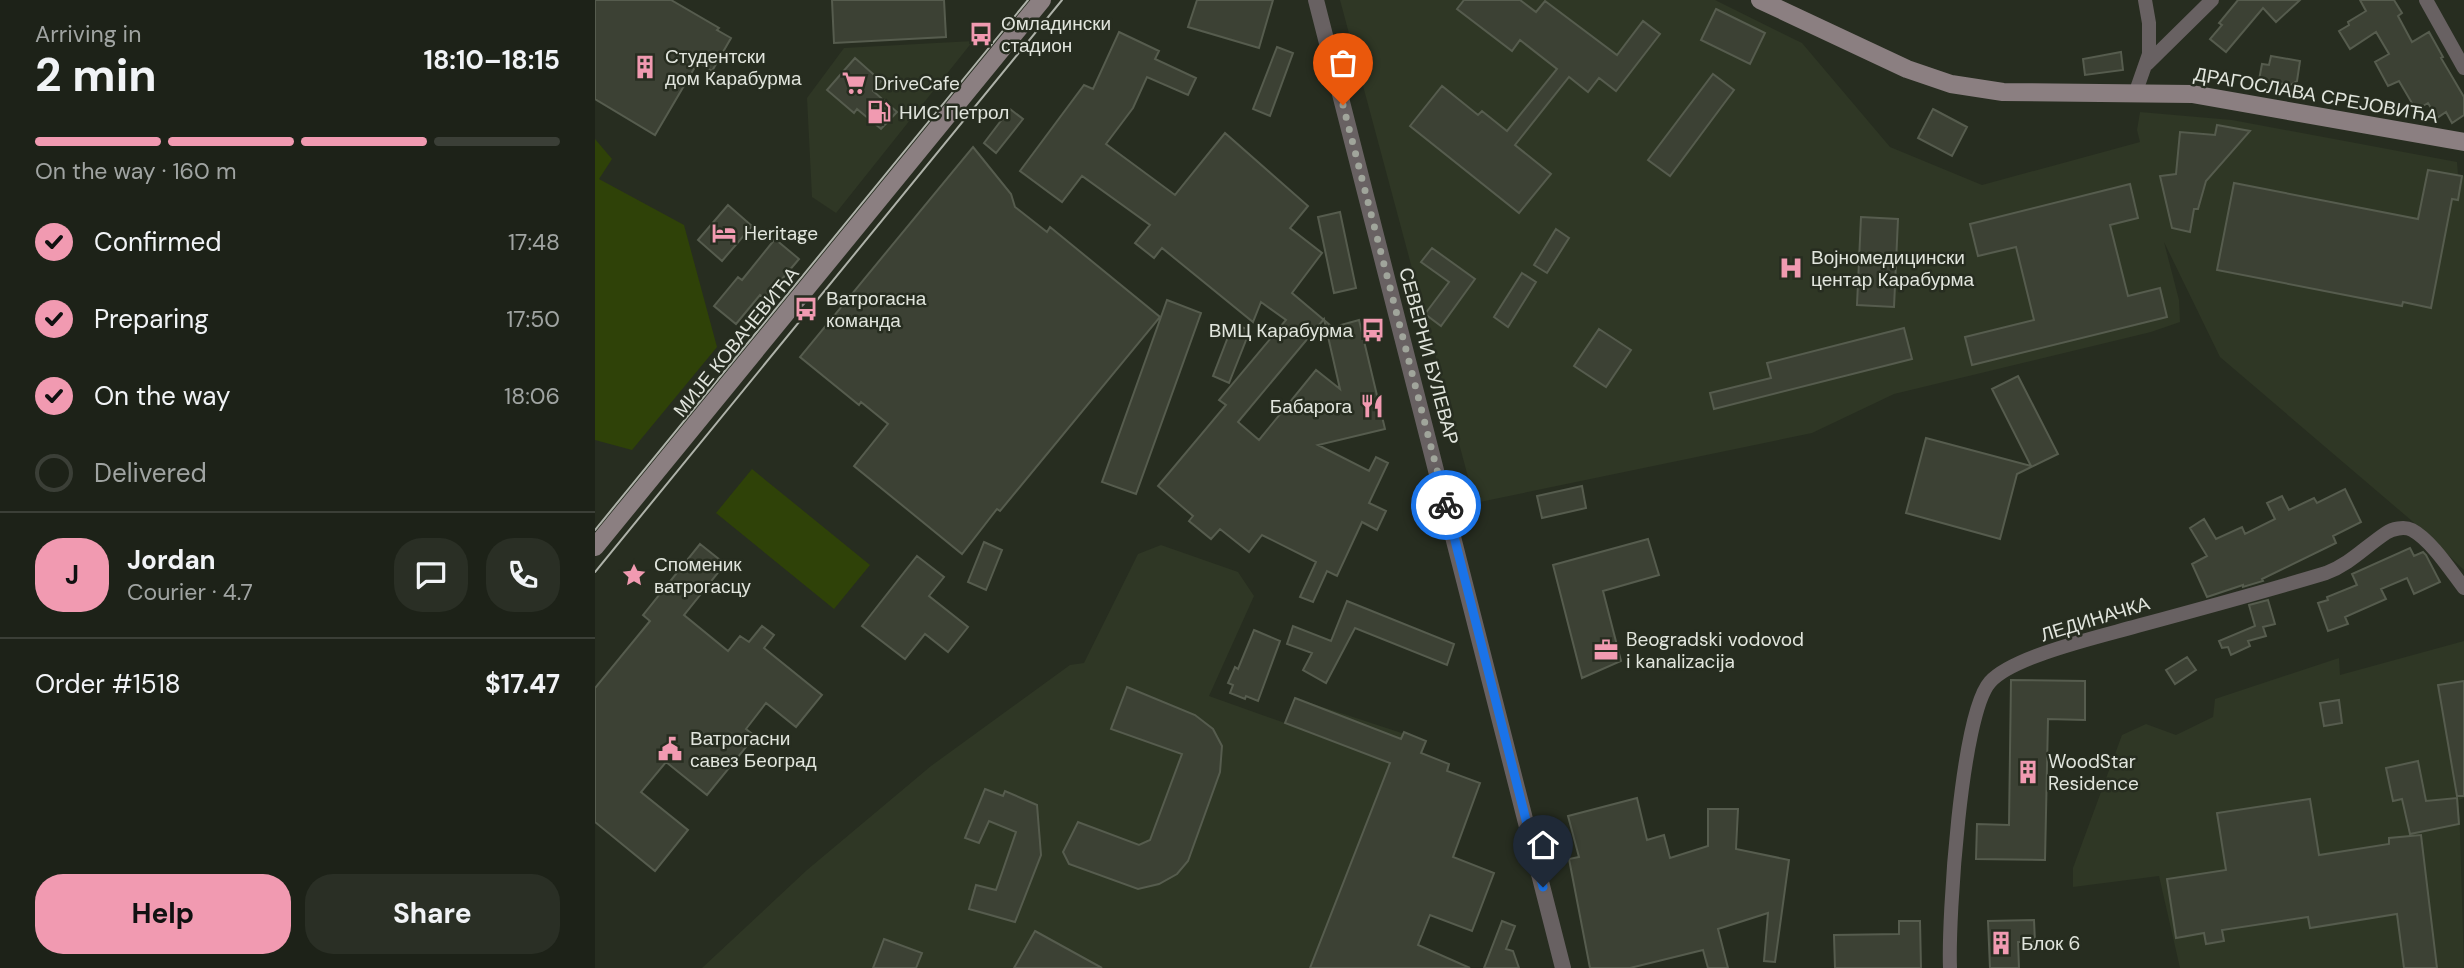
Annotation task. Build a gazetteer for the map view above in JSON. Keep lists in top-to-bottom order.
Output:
{
  "streets": {
    "main road": ["ДРАГОСЛАВА СРЕЈОВИЋА", "МИЈЕ КОВАЧЕВИЋА"],
    "street": ["СЕВЕРНИ БУЛЕВАР", "ЛЕДИНАЧКА"]
  },
  "places": {
    "bus stop": ["Омладински стадион", "Ватрогасна команда", "ВМЦ Карабурма"],
    "building": ["Студентски дом Карабурма", "WoodStar Residence", "Блок 6"],
    "supermarket": ["DriveCafe"],
    "fuel station": ["НИС Петрол"],
    "hotel": ["Heritage"],
    "hospital": ["Војномедицински центар Карабурма"],
    "restaurant": ["Бабарога"],
    "place": ["Споменик ватрогасцу"],
    "office": ["Beogradski vodovod i kanalizacija"],
    "public building": ["Ватрогасни савез Београд"]
  },
  "page": {
    "heading": ["2 min", "Arriving in", "18:10–18:15"],
    "panel": [
      "Jordan",
      "Courier · 4.7",
      "Order #1518",
      "$17.47"
    ],
    "bar": "On the way · 160 m",
    "list": [
      ["Confirmed", "17:48"],
      ["Preparing", "17:50"],
      ["On the way", "18:06"],
      "Delivered"
    ],
    "round": "J",
    "buttons": ["Help", "Share"]
  }
}
